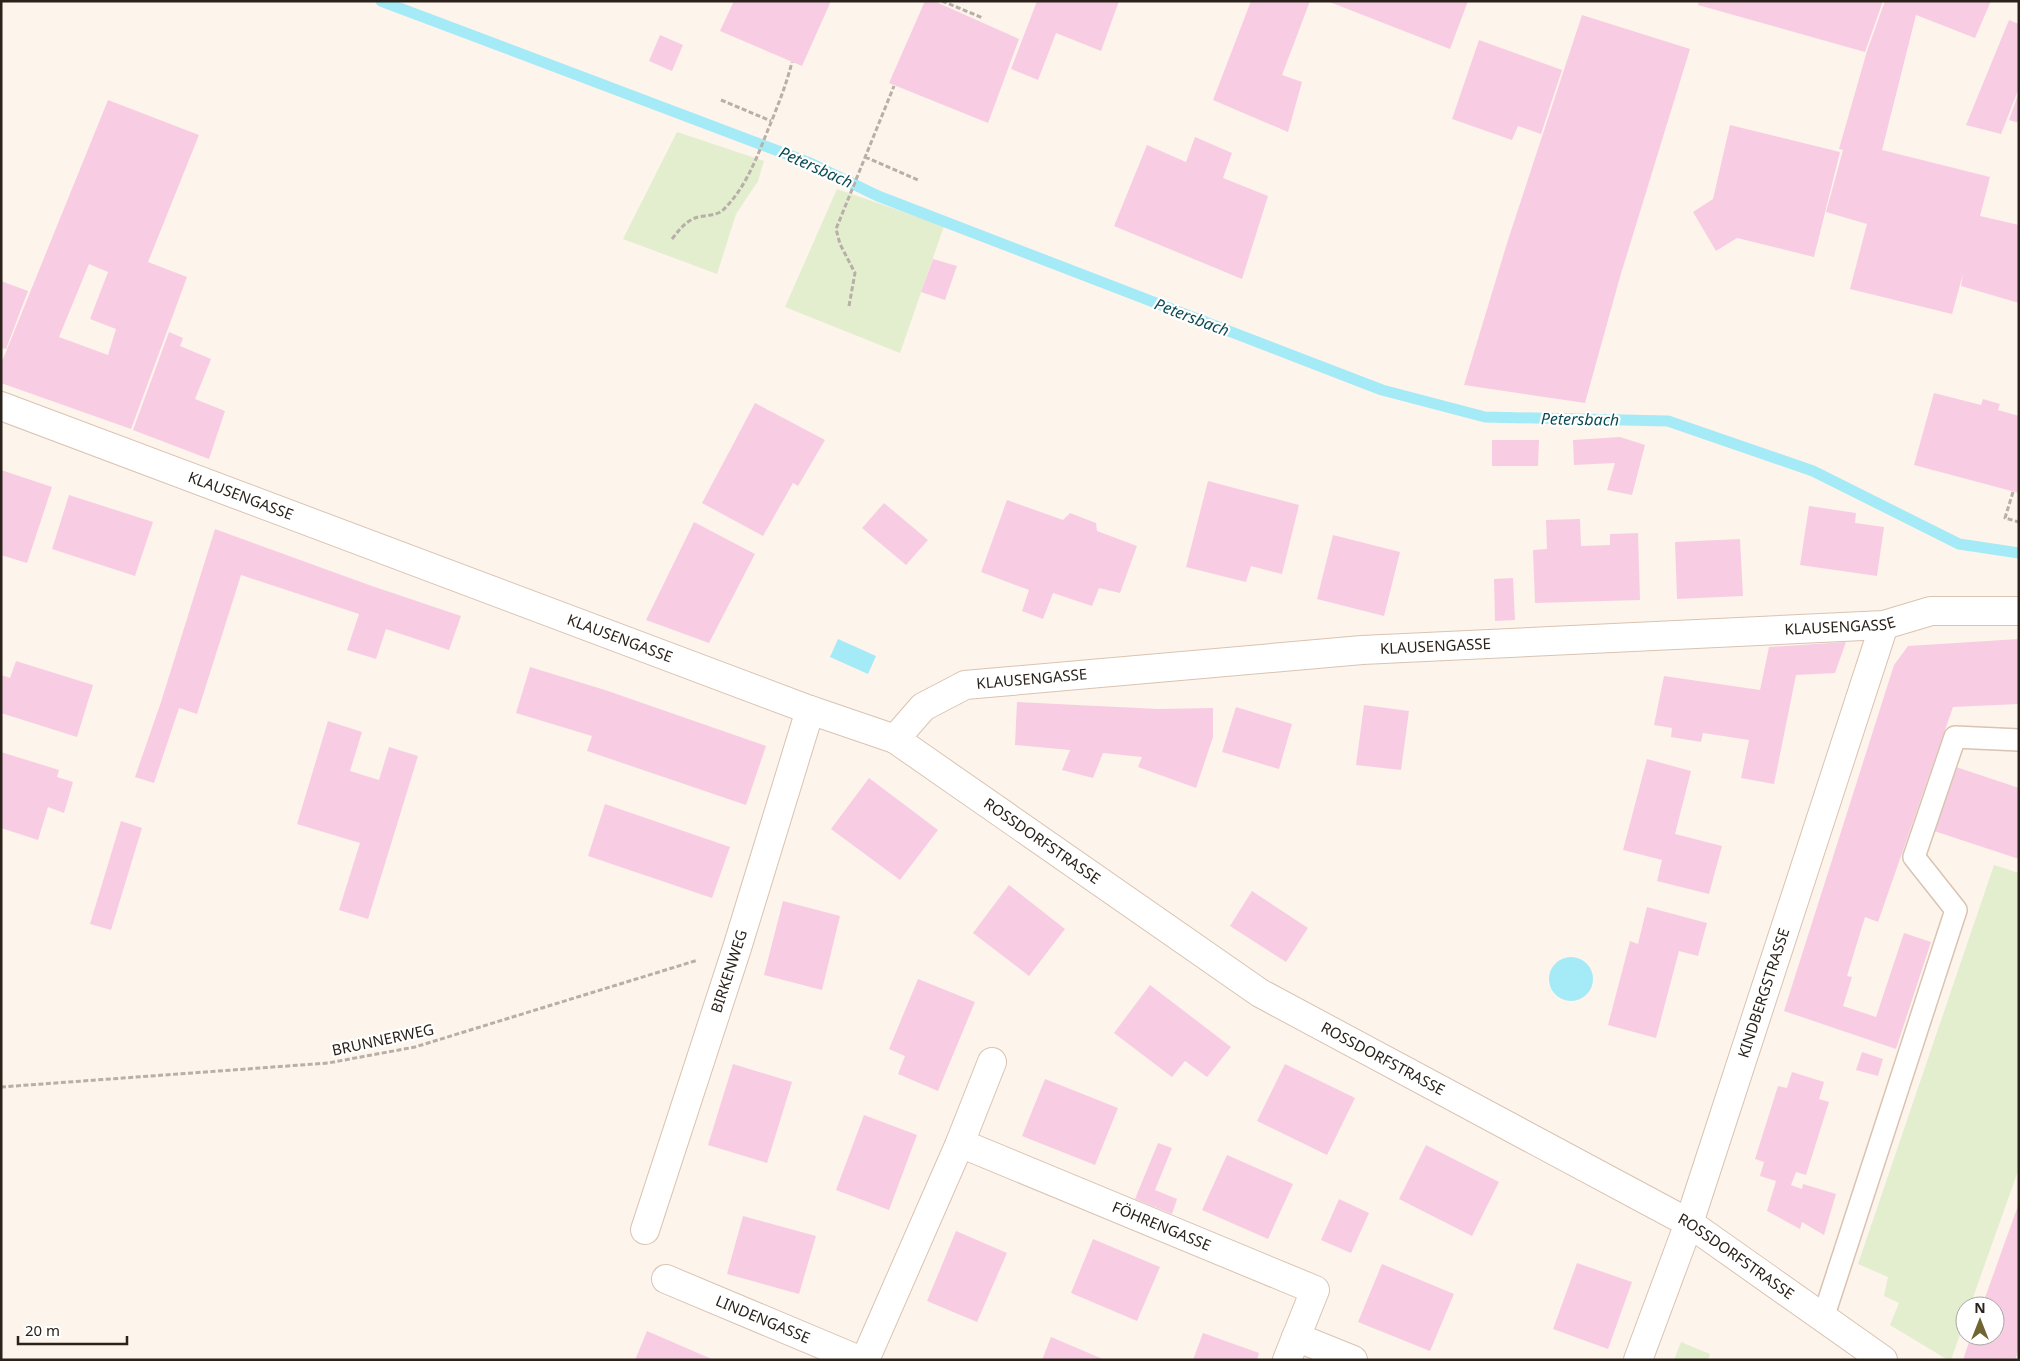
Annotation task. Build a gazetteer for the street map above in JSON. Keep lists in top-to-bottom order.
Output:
{
  "streets": {
    "street": [
      "KLAUSENGASSE",
      "ROSSDORFSTRASSE",
      "BIRKENWEG",
      "KINDBERGSTRASSE",
      "FÖHRENGASSE",
      "LINDENGASSE"
    ],
    "path": ["BRUNNERWEG"]
  },
  "crossings": [
    ["KLAUSENGASSE", "ROSSDORFSTRASSE"],
    ["KLAUSENGASSE", "BIRKENWEG"],
    ["KLAUSENGASSE", "KINDBERGSTRASSE"],
    ["ROSSDORFSTRASSE", "KINDBERGSTRASSE"],
    ["BIRKENWEG", "BRUNNERWEG"]
  ],
  "water": ["Petersbach"],
  "scale_bar": "20 m",
  "north": "top"
}
